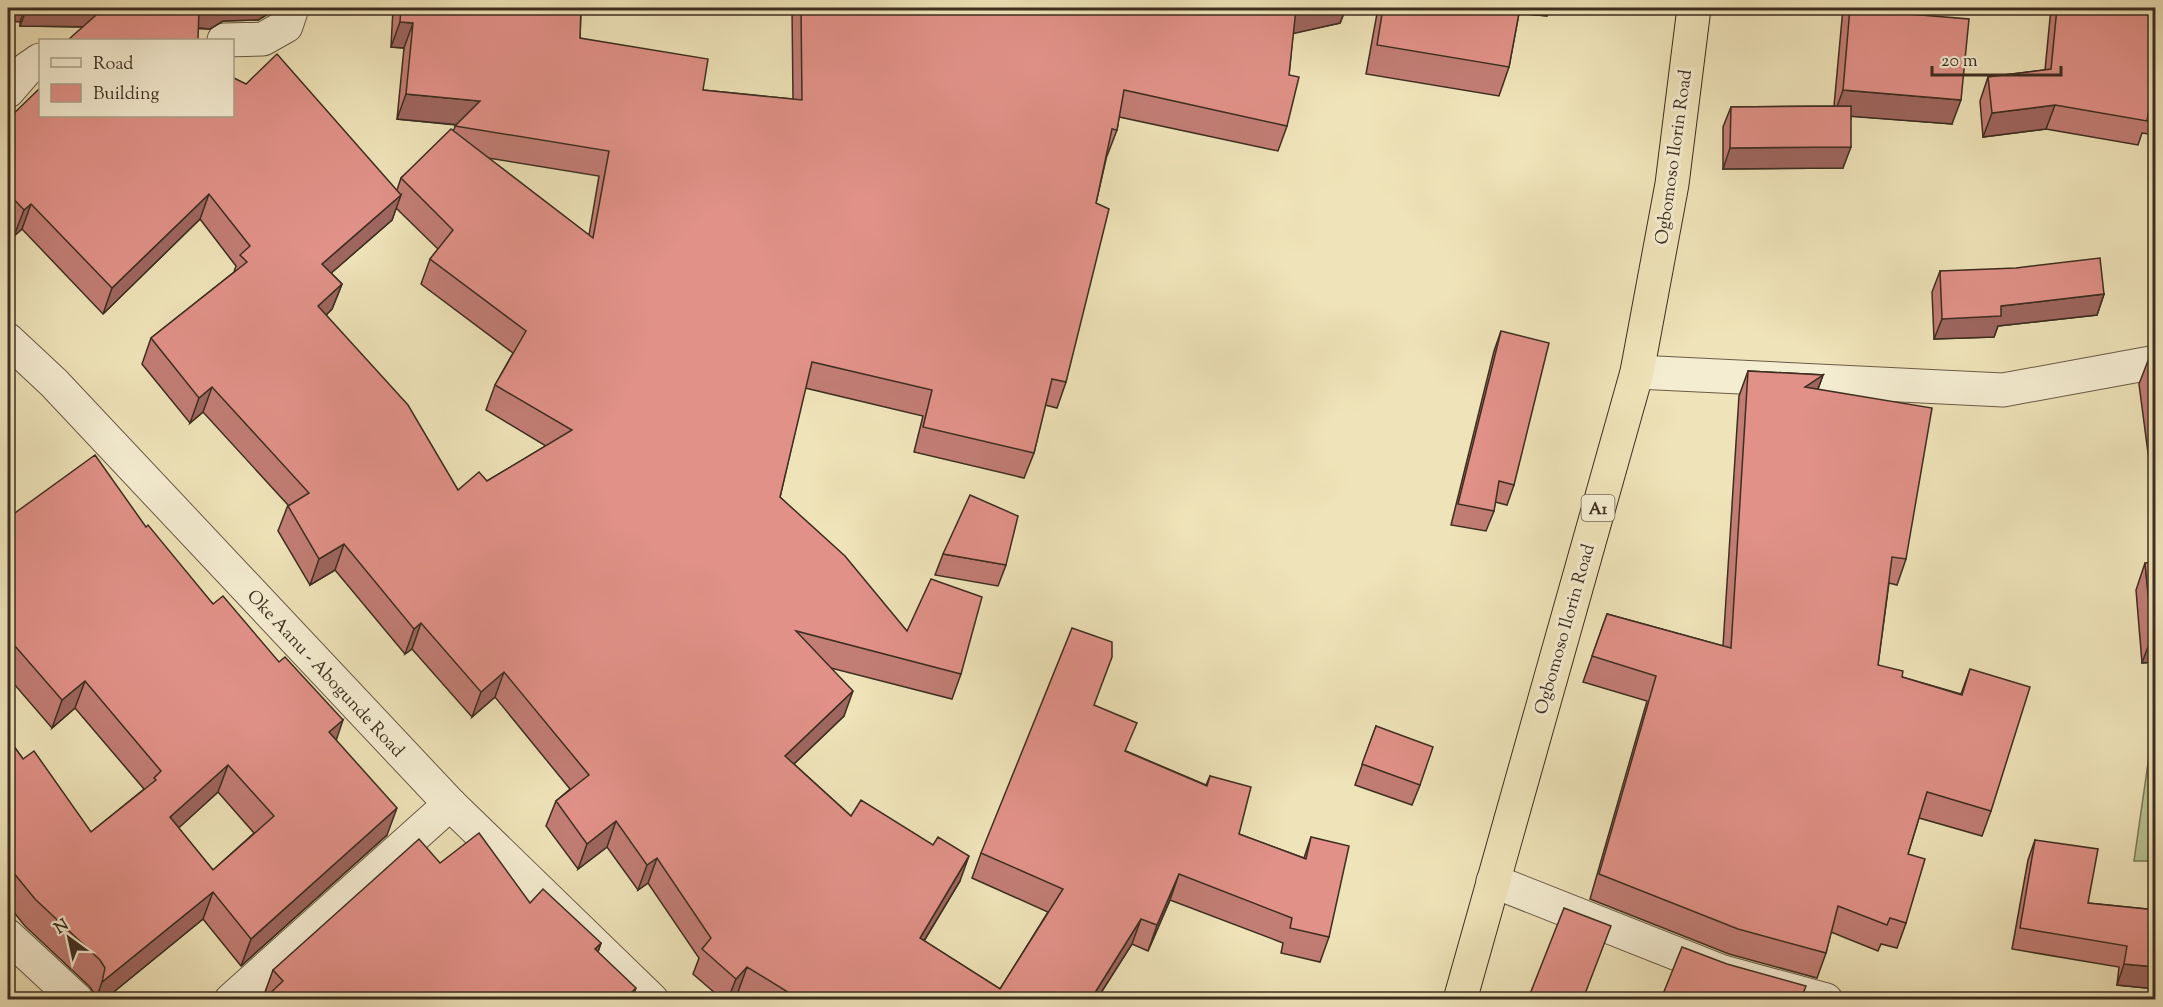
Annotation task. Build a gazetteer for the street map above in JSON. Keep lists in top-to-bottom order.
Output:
{
  "streets": {
    "highway": ["Ogbomoso Ilorin Road", "A1"],
    "street": ["Oke Aanu - Abogunde Road"]
  },
  "legend": ["Road", "Building"],
  "scale_bar": "20 m",
  "north": "top left"
}
